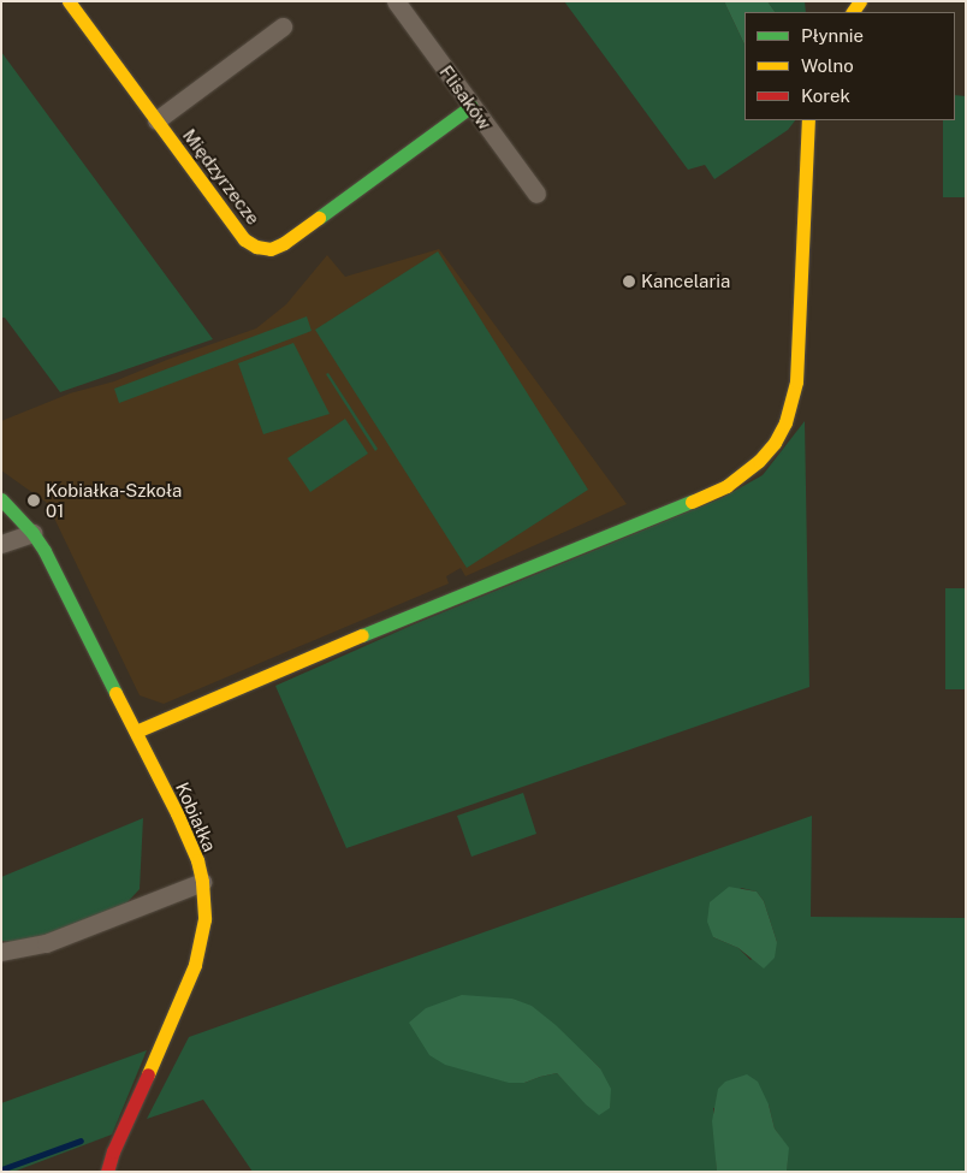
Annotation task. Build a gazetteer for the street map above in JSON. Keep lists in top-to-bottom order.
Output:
{
  "streets": {
    "street": ["Flisaków", "Międzyrzecze", "Kobiałka"]
  },
  "crossings": [
    ["Flisaków", "Międzyrzecze"]
  ],
  "places": ["Kancelaria", "Kobiałka-Szkoła 01"],
  "legend": ["Płynnie", "Wolno", "Korek"]
}
